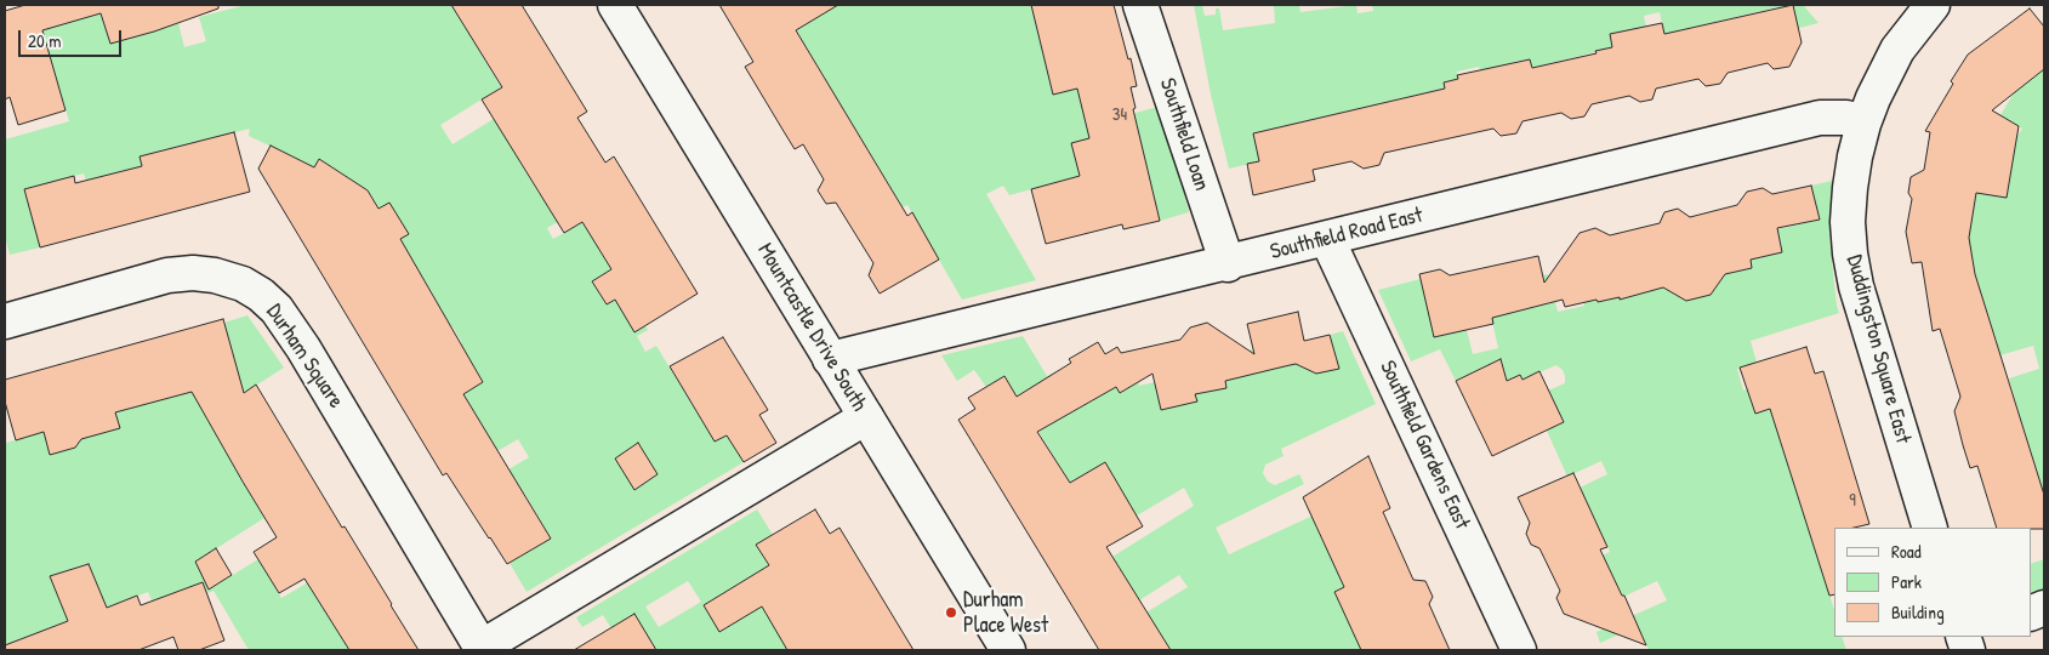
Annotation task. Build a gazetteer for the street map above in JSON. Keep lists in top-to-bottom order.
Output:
{
  "streets": {
    "street": [
      "Southfield Loan",
      "Southfield Road East",
      "Mountcastle Drive South",
      "Duddingston Square East",
      "Durham Square",
      "Southfield Gardens East"
    ]
  },
  "crossings": [
    ["Southfield Loan", "Southfield Road East"],
    ["Southfield Road East", "Mountcastle Drive South"],
    ["Southfield Road East", "Duddingston Square East"],
    ["Southfield Road East", "Southfield Gardens East"]
  ],
  "places": ["Durham Place West"],
  "house_numbers": ["34", "9"],
  "legend": ["Road", "Park", "Building"],
  "scale_bar": "20 m"
}
